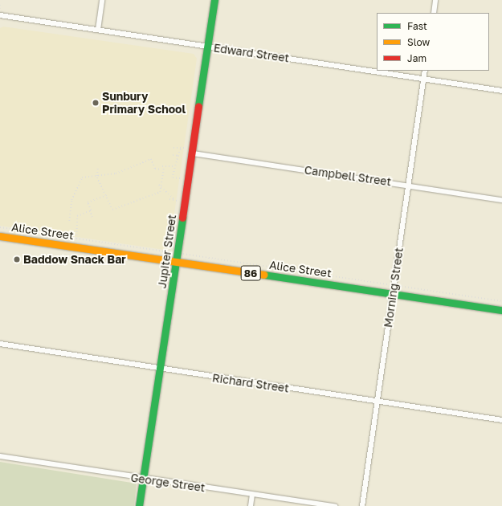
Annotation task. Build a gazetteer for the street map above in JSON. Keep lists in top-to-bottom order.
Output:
{
  "streets": {
    "street": [
      "Edward Street",
      "Campbell Street",
      "Alice Street",
      "Jupiter Street",
      "86",
      "Morning Street",
      "Richard Street",
      "George Street"
    ]
  },
  "crossings": [
    ["Edward Street", "Jupiter Street"],
    ["Edward Street", "Morning Street"],
    ["Campbell Street", "Jupiter Street"],
    ["Campbell Street", "Morning Street"],
    ["Alice Street", "Jupiter Street"],
    ["Alice Street", "Morning Street"],
    ["Jupiter Street", "Richard Street"],
    ["Jupiter Street", "George Street"],
    ["Morning Street", "Richard Street"]
  ],
  "places": ["Sunbury Primary School", "Baddow Snack Bar"],
  "legend": ["Fast", "Slow", "Jam"]
}
